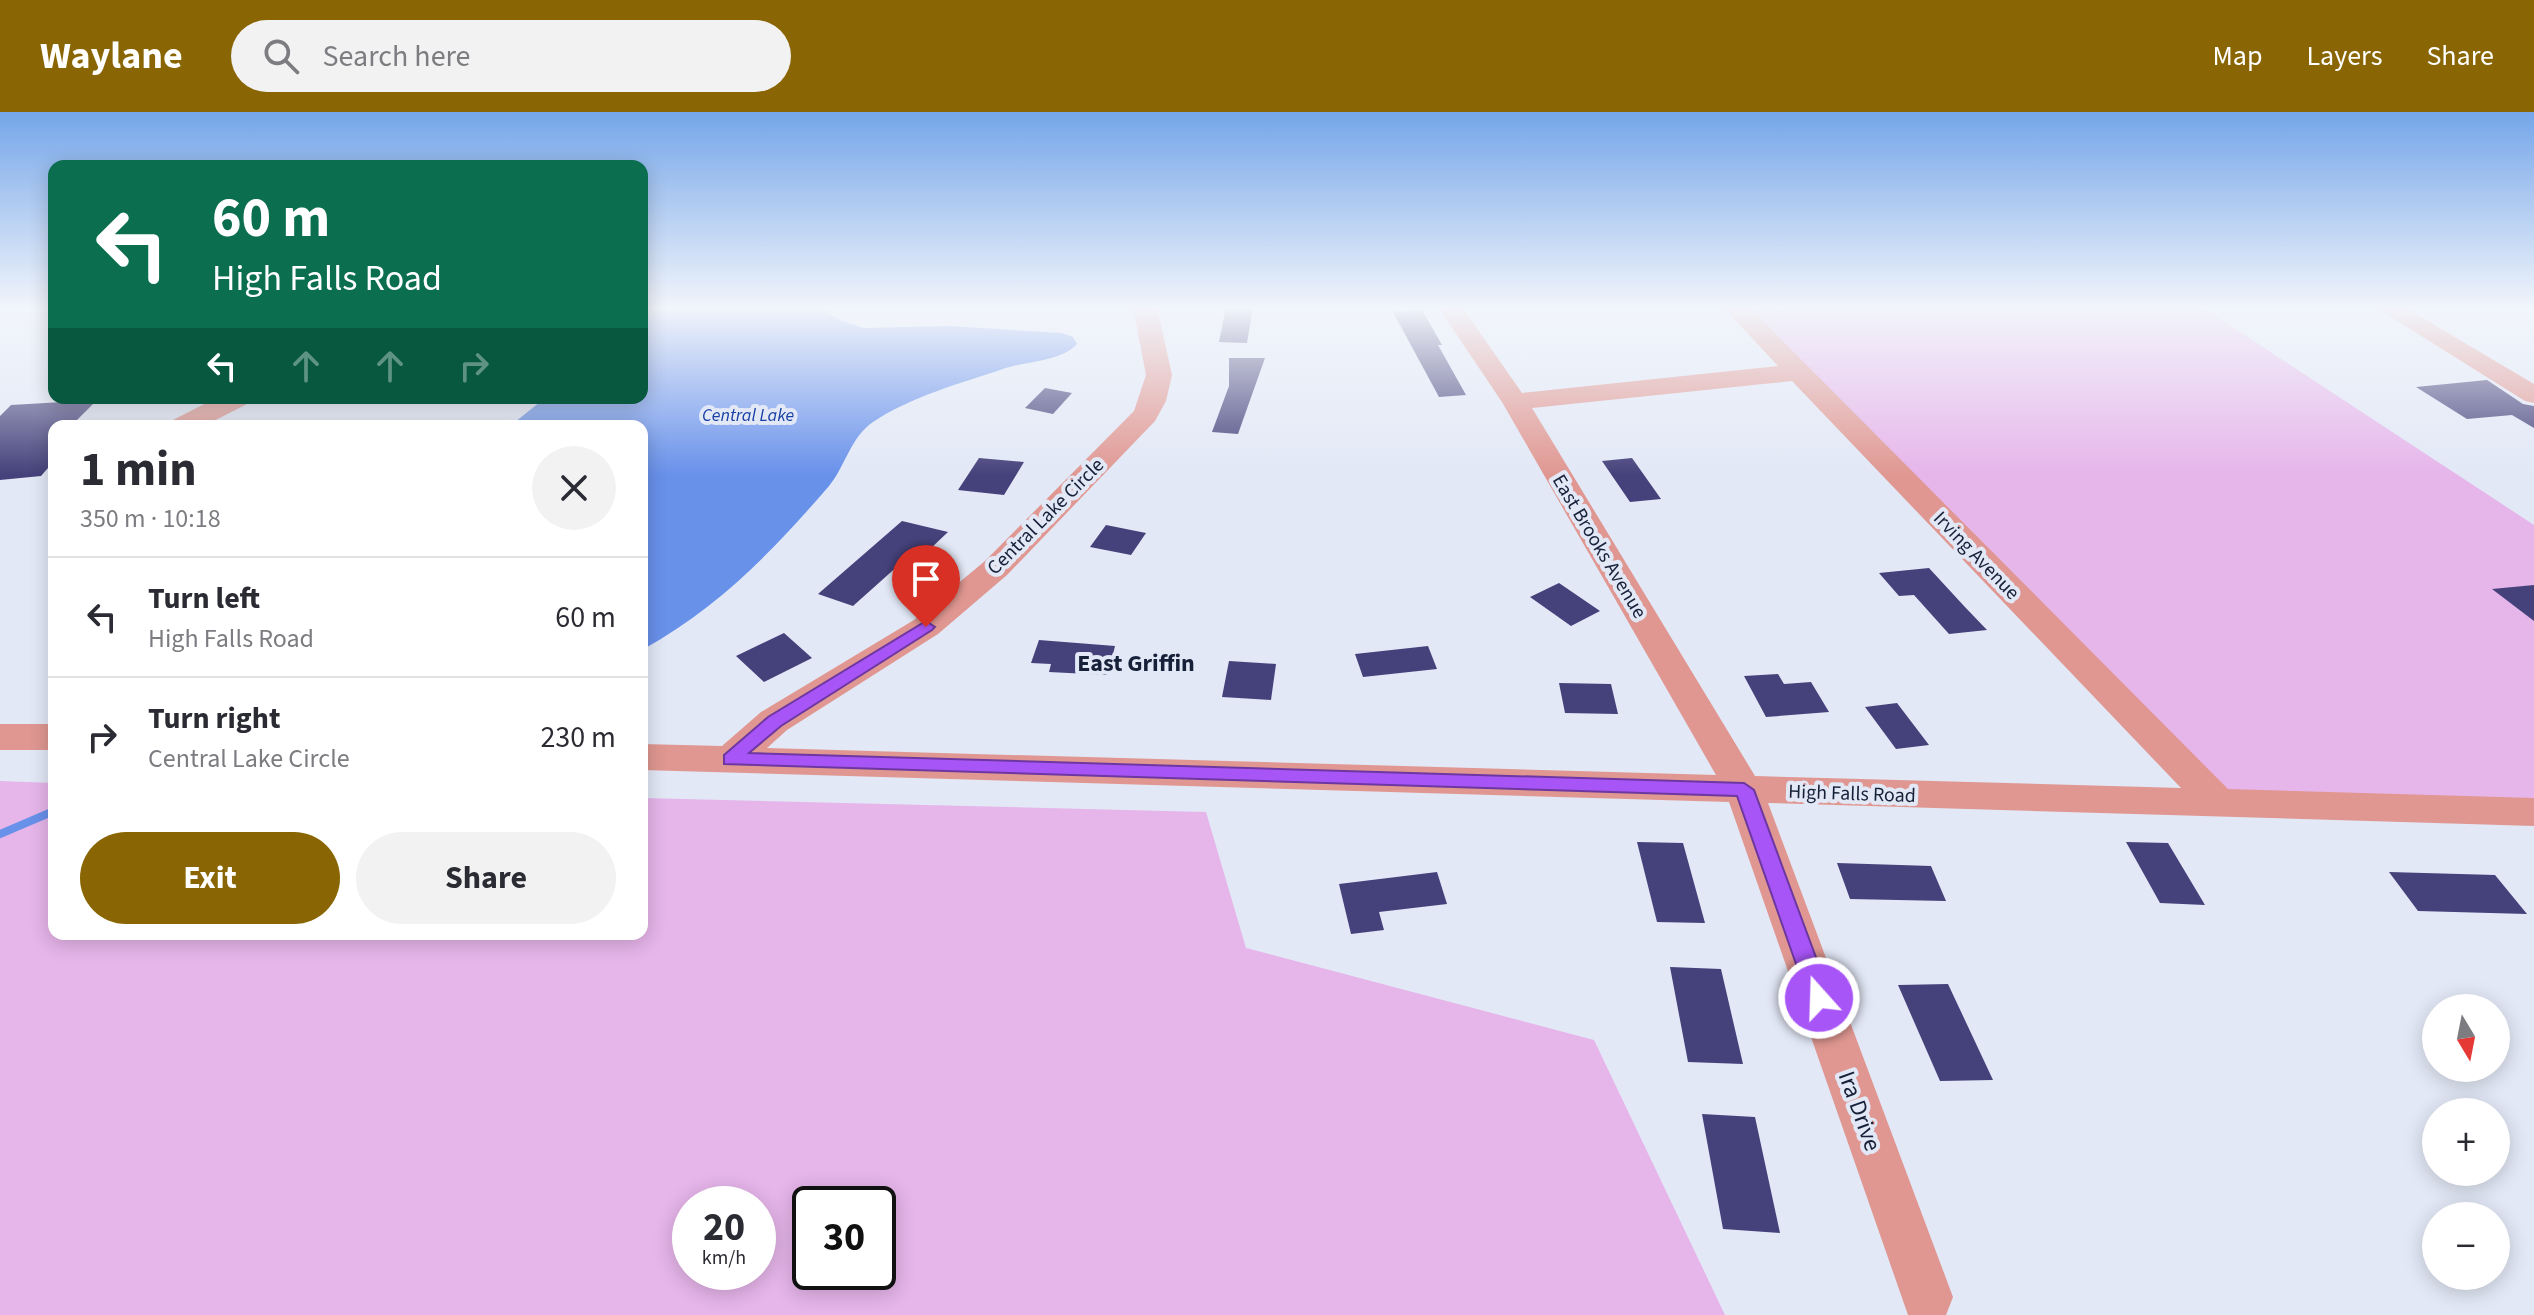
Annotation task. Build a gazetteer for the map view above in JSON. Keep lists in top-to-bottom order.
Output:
{
  "streets": {
    "street": [
      "Central Lake Circle",
      "East Brooks Avenue",
      "Irving Avenue",
      "High Falls Road",
      "Ira Drive"
    ]
  },
  "crossings": [
    ["Central Lake Circle", "High Falls Road"],
    ["East Brooks Avenue", "High Falls Road"],
    ["East Brooks Avenue", "Ira Drive"],
    ["Irving Avenue", "High Falls Road"],
    ["High Falls Road", "Ira Drive"]
  ],
  "districts": ["East Griffin"],
  "water": ["Central Lake"],
  "north": "bottom",
  "page": {
    "header": "Waylane",
    "search": "Search here",
    "nav": ["Map", "Layers", "Share"],
    "turn": ["60 m", "High Falls Road"],
    "heading": ["1 min", "350 m · 10:18"],
    "list": [
      {
        "name": "Turn left",
        "note": "High Falls Road",
        "value": "60 m"
      },
      {
        "name": "Turn right",
        "note": "Central Lake Circle",
        "value": "230 m"
      }
    ],
    "buttons": ["Exit", "Share"],
    "map_buttons": ["+", "−"],
    "speed": "20 km/h",
    "limit": "30"
  }
}
